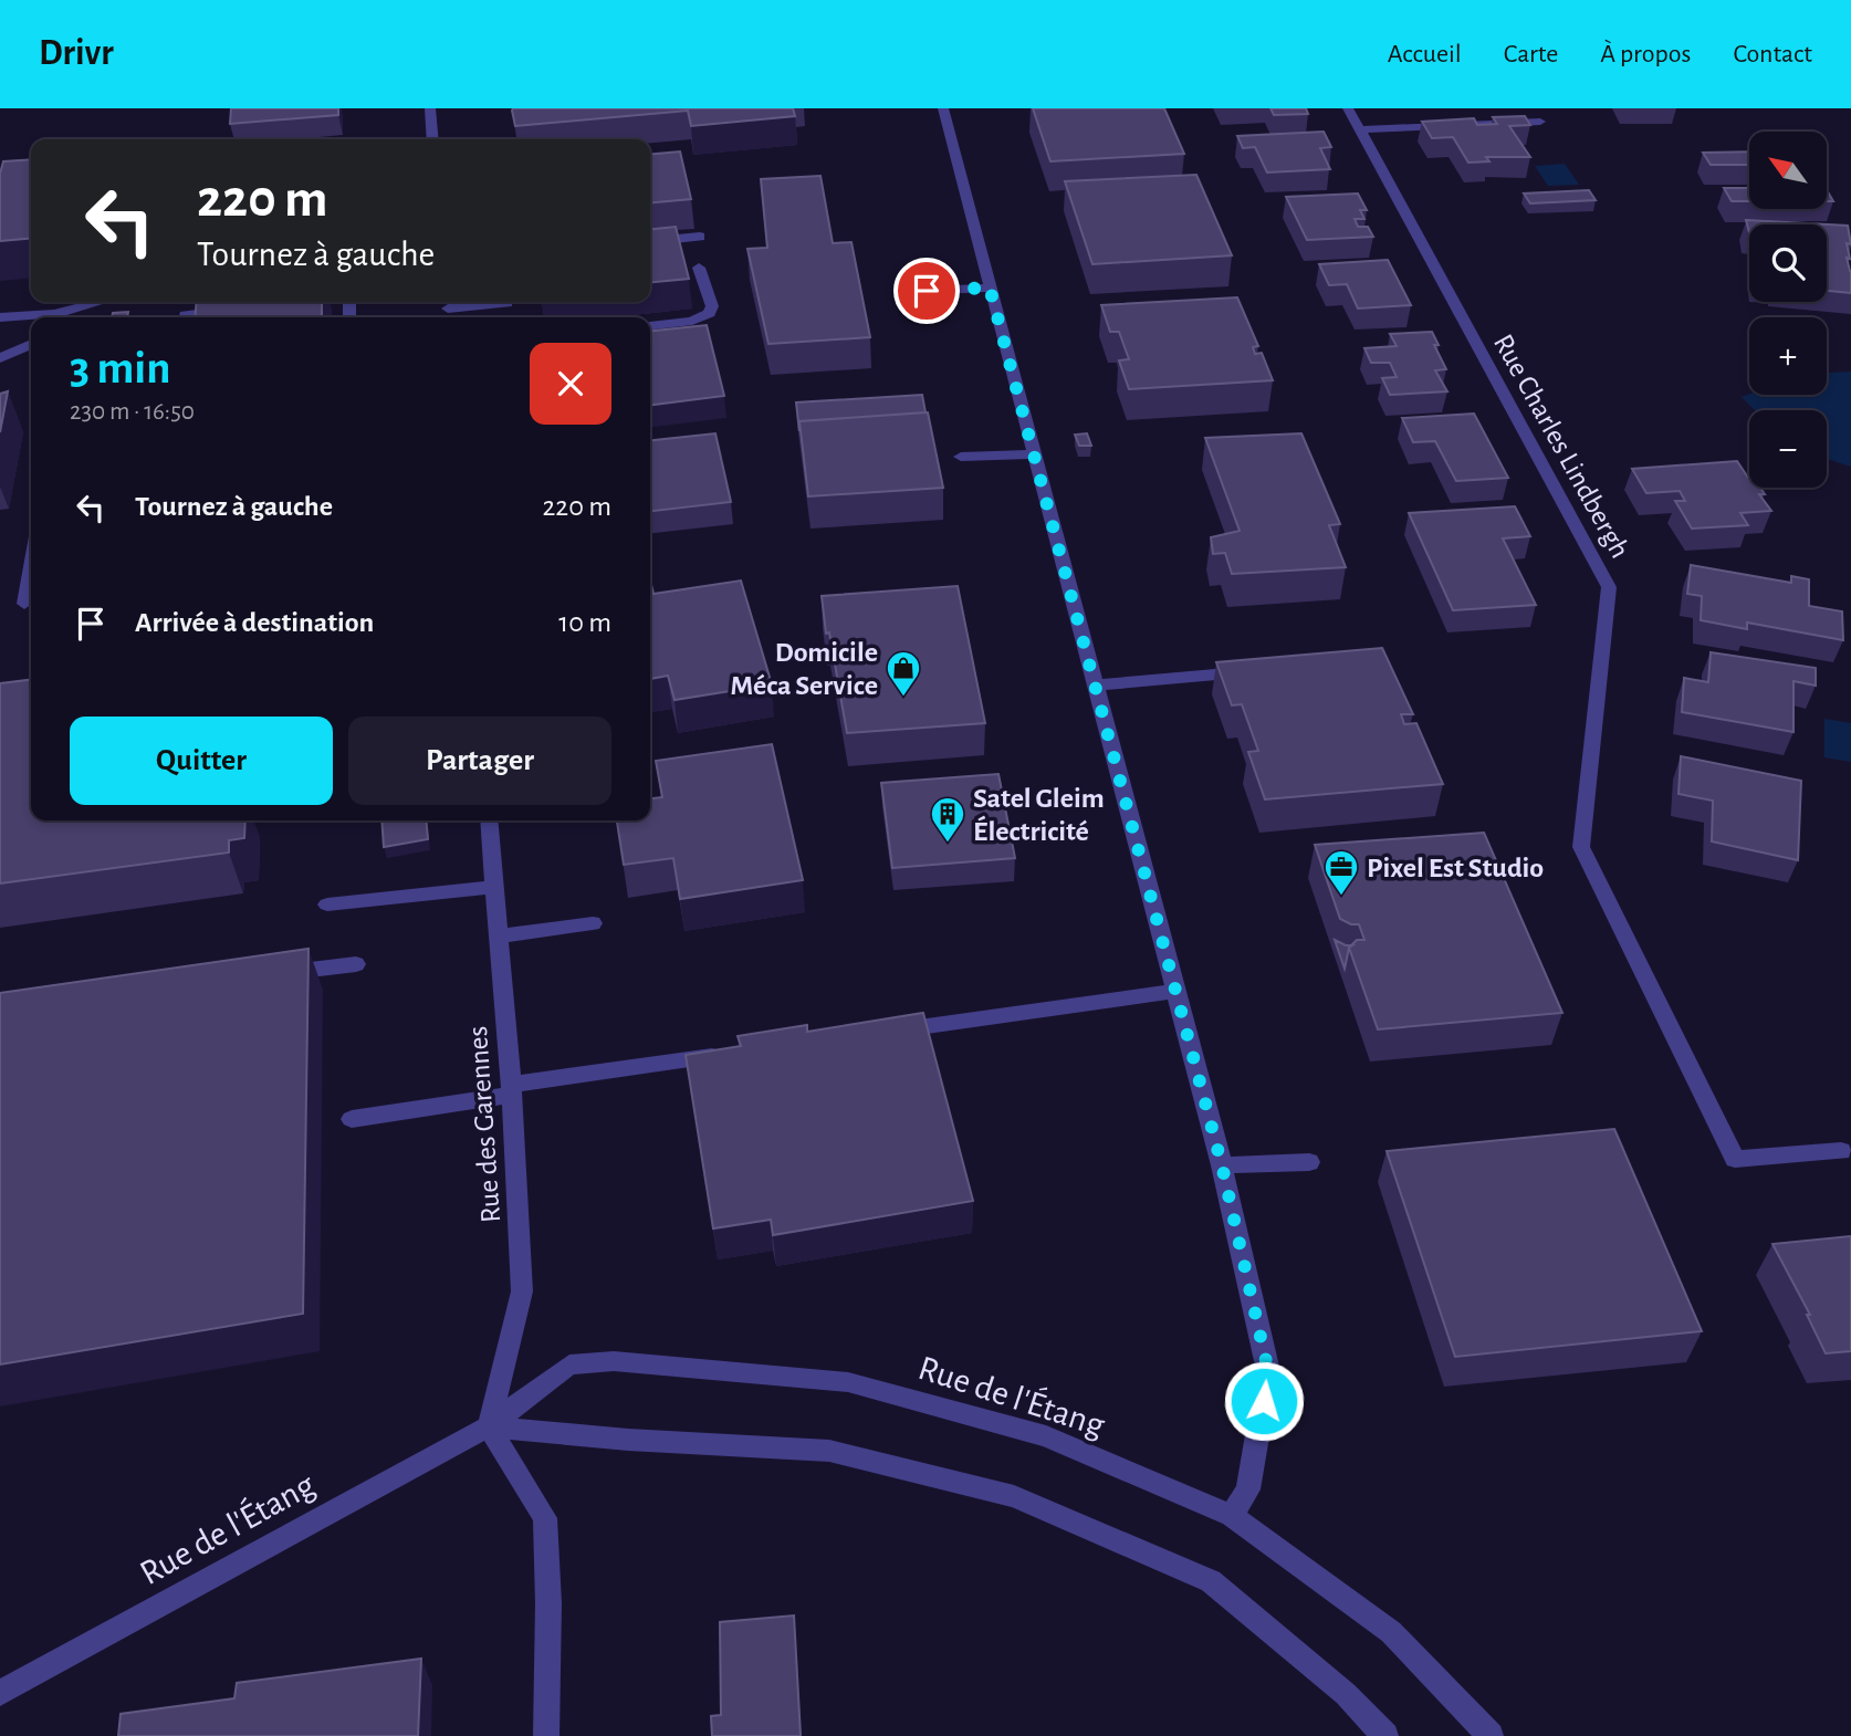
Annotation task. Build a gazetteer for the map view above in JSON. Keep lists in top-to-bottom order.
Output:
{
  "streets": {
    "street": ["Rue Charles Lindbergh", "Rue des Garennes", "Rue de l'Étang"]
  },
  "crossings": [
    ["Rue des Garennes", "Rue de l'Étang"]
  ],
  "places": {
    "shop": ["Domicile Méca Service"],
    "building": ["Satel Gleim Électricité"],
    "office": ["Pixel Est Studio"]
  },
  "north": "top left",
  "page": {
    "header": "Drivr",
    "nav": [
      "Accueil",
      "Carte",
      "À propos",
      "Contact"
    ],
    "map_buttons": ["+", "−"],
    "turn": ["220 m", "Tournez à gauche"],
    "heading": ["3 min", "230 m · 16:50"],
    "list": [
      {
        "name": "Tournez à gauche",
        "value": "220 m"
      },
      {
        "name": "Arrivée à destination",
        "value": "10 m"
      }
    ],
    "buttons": ["Quitter", "Partager"]
  }
}
